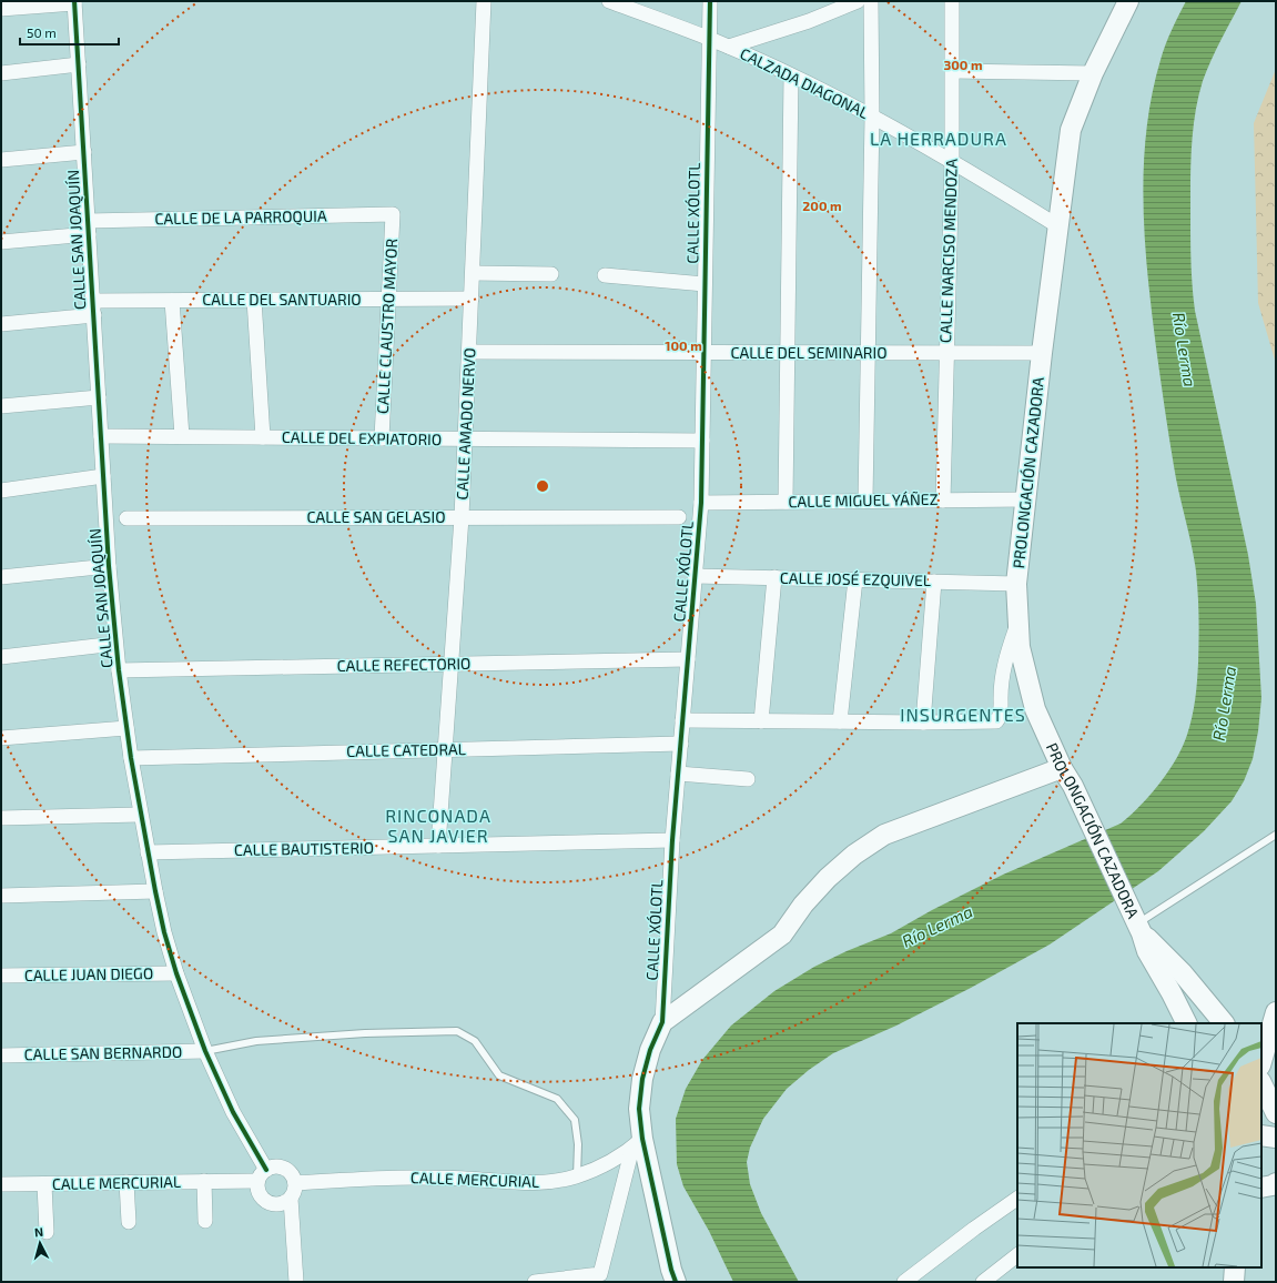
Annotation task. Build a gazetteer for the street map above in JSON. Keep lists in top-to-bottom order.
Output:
{
  "streets": {
    "street": [
      "CALZADA DIAGONAL",
      "CALLE XÓLOTL",
      "CALLE DE LA PARROQUIA",
      "CALLE SAN JOAQUÍN",
      "CALLE NARCISO MENDOZA",
      "CALLE DEL SANTUARIO",
      "CALLE CLAUSTRO MAYOR",
      "CALLE DEL SEMINARIO",
      "CALLE AMADO NERVO",
      "CALLE DEL EXPIATORIO",
      "PROLONGACIÓN CAZADORA",
      "CALLE MIGUEL YÁÑEZ",
      "CALLE SAN GELASIO",
      "CALLE JOSÉ EZQUIVEL",
      "CALLE REFECTORIO",
      "CALLE CATEDRAL",
      "CALLE BAUTISTERIO",
      "CALLE JUAN DIEGO",
      "CALLE SAN BERNARDO",
      "CALLE MERCURIAL"
    ]
  },
  "crossings": [
    ["CALZADA DIAGONAL", "CALLE XÓLOTL"],
    ["CALZADA DIAGONAL", "CALLE NARCISO MENDOZA"],
    ["CALZADA DIAGONAL", "PROLONGACIÓN CAZADORA"],
    ["CALLE XÓLOTL", "CALLE DEL SEMINARIO"],
    ["CALLE XÓLOTL", "CALLE DEL EXPIATORIO"],
    ["CALLE XÓLOTL", "CALLE MIGUEL YÁÑEZ"],
    ["CALLE XÓLOTL", "CALLE JOSÉ EZQUIVEL"],
    ["CALLE XÓLOTL", "CALLE REFECTORIO"],
    ["CALLE XÓLOTL", "CALLE CATEDRAL"],
    ["CALLE XÓLOTL", "CALLE BAUTISTERIO"],
    ["CALLE XÓLOTL", "CALLE MERCURIAL"],
    ["CALLE DE LA PARROQUIA", "CALLE SAN JOAQUÍN"],
    ["CALLE DE LA PARROQUIA", "CALLE CLAUSTRO MAYOR"],
    ["CALLE SAN JOAQUÍN", "CALLE DEL SANTUARIO"],
    ["CALLE SAN JOAQUÍN", "CALLE DEL EXPIATORIO"],
    ["CALLE SAN JOAQUÍN", "CALLE REFECTORIO"],
    ["CALLE SAN JOAQUÍN", "CALLE CATEDRAL"],
    ["CALLE SAN JOAQUÍN", "CALLE BAUTISTERIO"],
    ["CALLE SAN JOAQUÍN", "CALLE JUAN DIEGO"],
    ["CALLE SAN JOAQUÍN", "CALLE SAN BERNARDO"],
    ["CALLE SAN JOAQUÍN", "CALLE MERCURIAL"],
    ["CALLE NARCISO MENDOZA", "CALLE DEL SEMINARIO"],
    ["CALLE NARCISO MENDOZA", "CALLE MIGUEL YÁÑEZ"],
    ["CALLE DEL SANTUARIO", "CALLE CLAUSTRO MAYOR"],
    ["CALLE DEL SANTUARIO", "CALLE AMADO NERVO"],
    ["CALLE CLAUSTRO MAYOR", "CALLE DEL EXPIATORIO"],
    ["CALLE DEL SEMINARIO", "CALLE AMADO NERVO"],
    ["CALLE DEL SEMINARIO", "PROLONGACIÓN CAZADORA"],
    ["CALLE AMADO NERVO", "CALLE DEL EXPIATORIO"],
    ["CALLE AMADO NERVO", "CALLE SAN GELASIO"],
    ["CALLE AMADO NERVO", "CALLE REFECTORIO"],
    ["CALLE AMADO NERVO", "CALLE CATEDRAL"],
    ["CALLE AMADO NERVO", "CALLE BAUTISTERIO"],
    ["PROLONGACIÓN CAZADORA", "CALLE MIGUEL YÁÑEZ"],
    ["PROLONGACIÓN CAZADORA", "CALLE JOSÉ EZQUIVEL"]
  ],
  "districts": ["LA HERRADURA", "INSURGENTES", "RINCONADA SAN JAVIER"],
  "water": ["Río Lerma"],
  "scale_bar": "50 m",
  "north": "top",
  "rings": ["300 m", "200 m", "100 m"]
}
